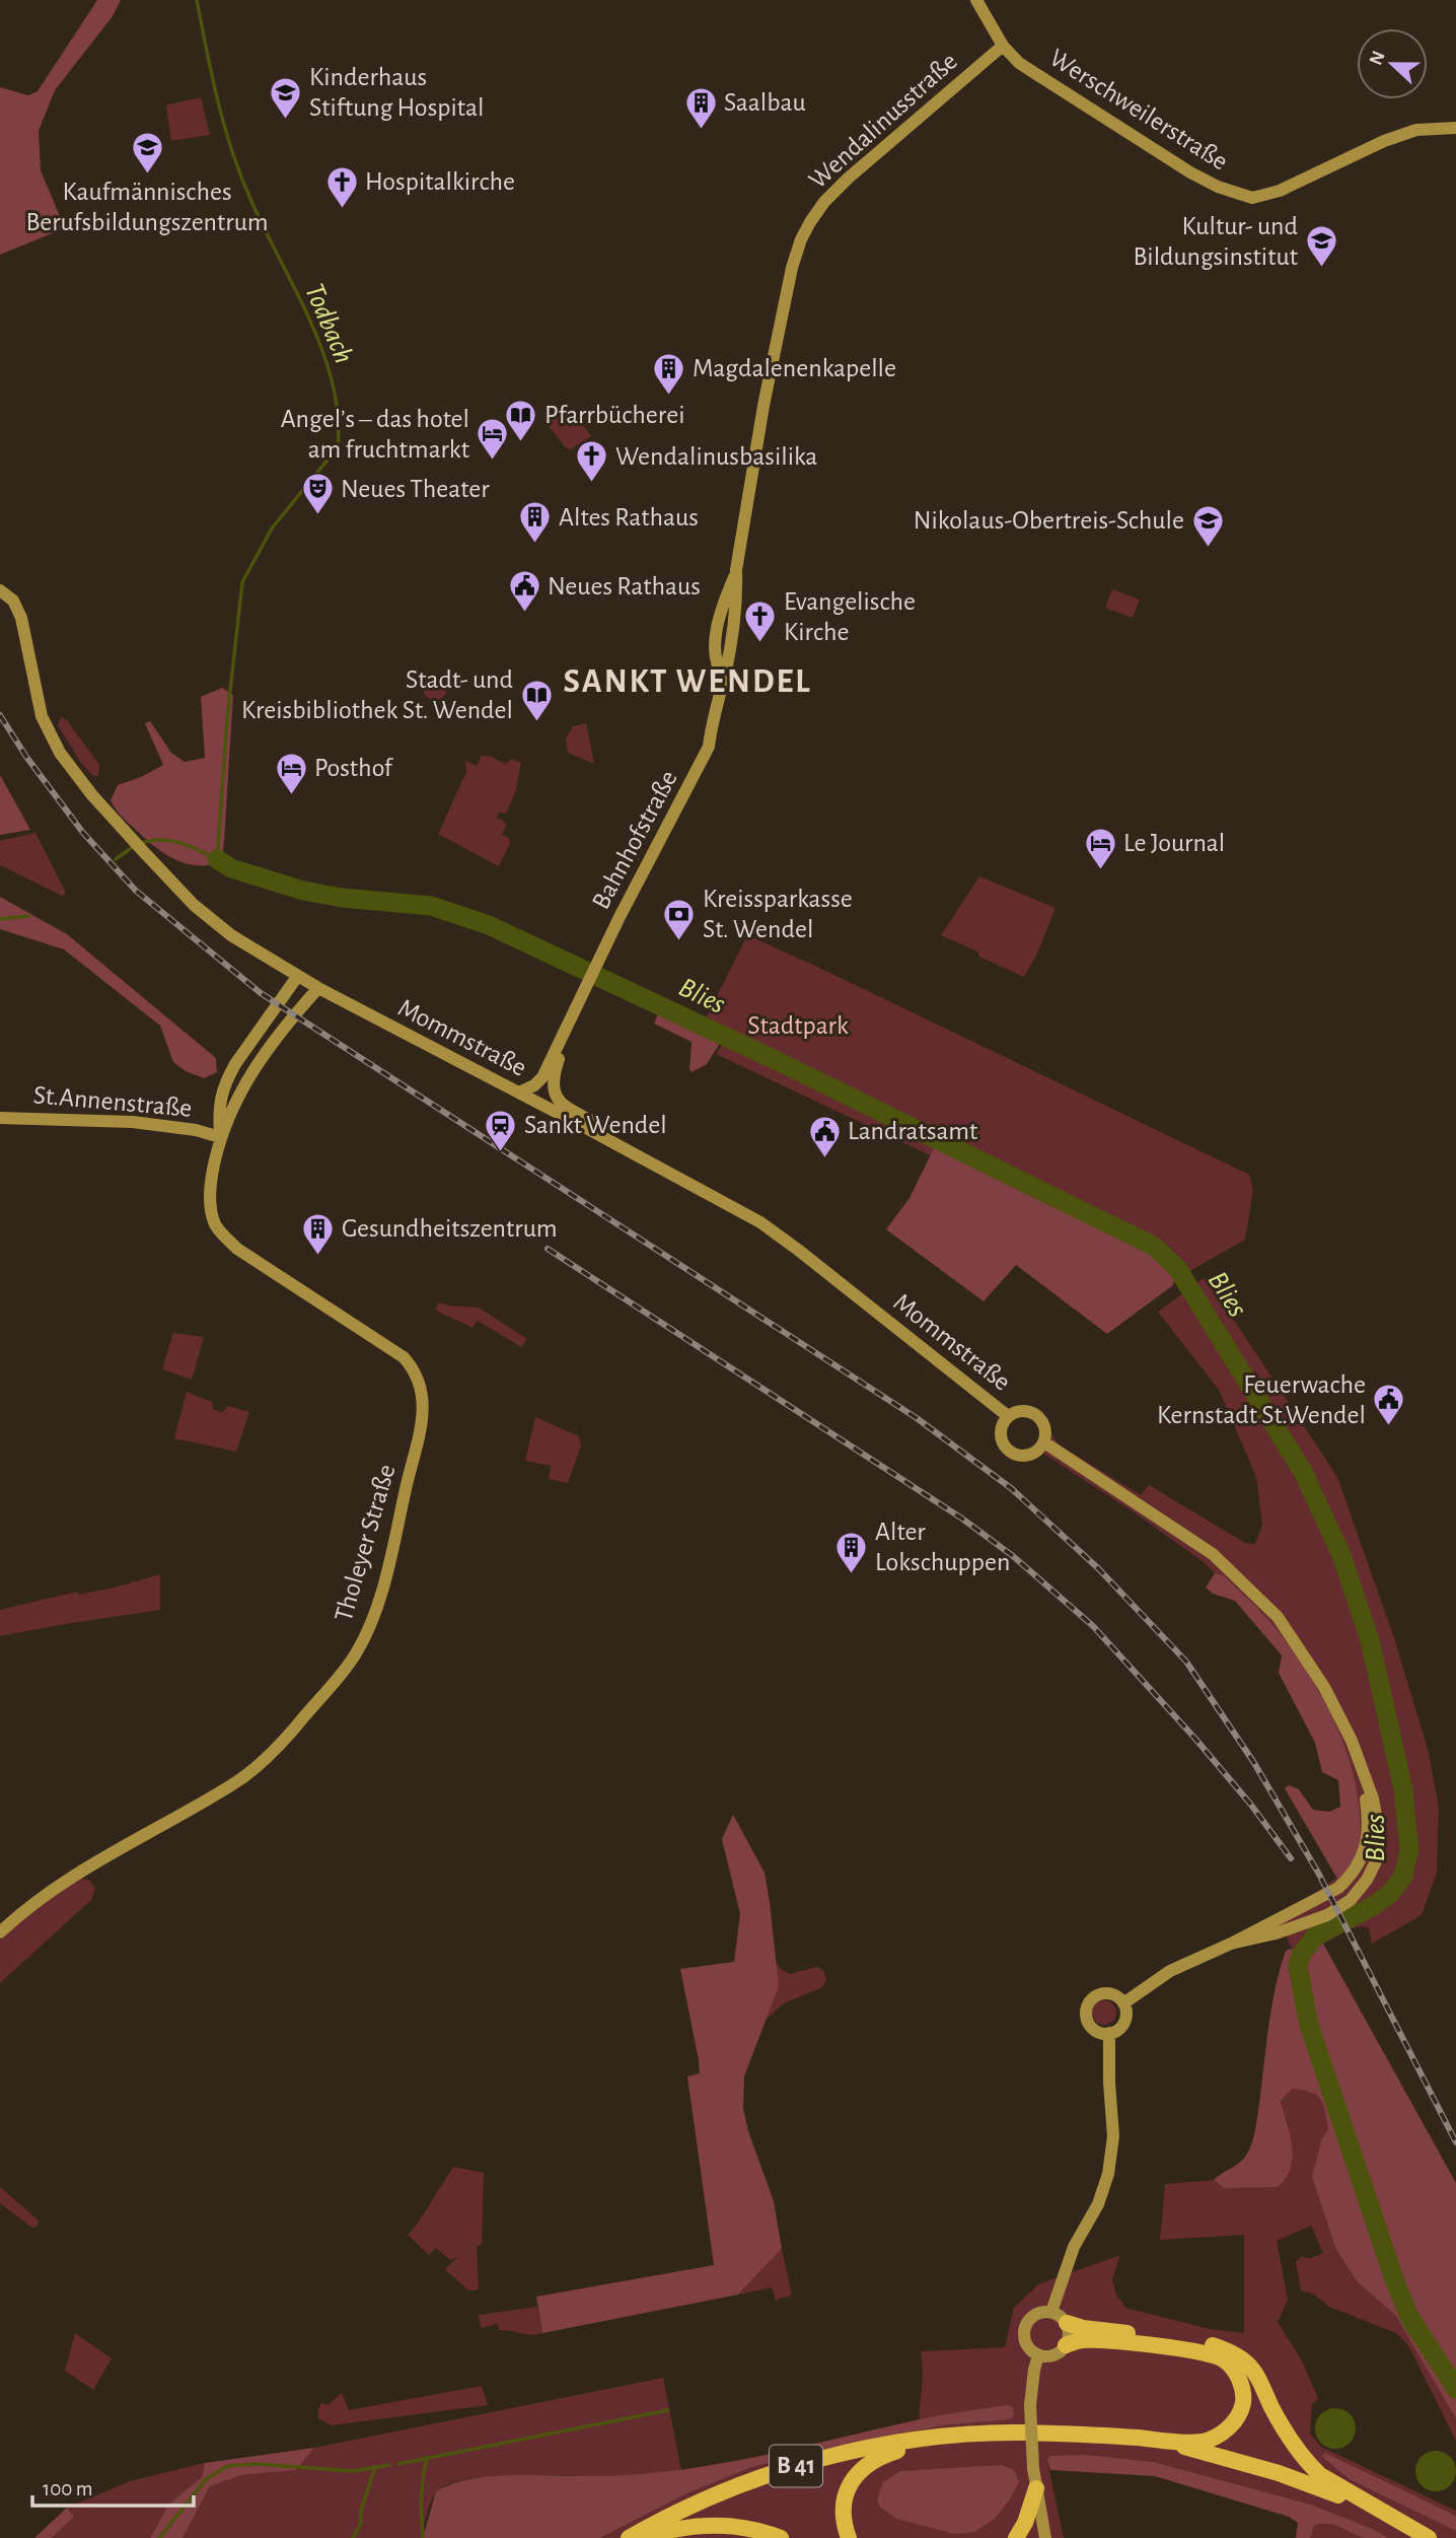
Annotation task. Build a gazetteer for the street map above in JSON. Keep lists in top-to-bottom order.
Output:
{
  "streets": {
    "highway": ["B 41"],
    "main road": [
      "Werschweilerstraße",
      "Wendalinusstraße",
      "Bahnhofstraße",
      "Mommstraße",
      "St.Annenstraße",
      "Tholeyer Straße"
    ]
  },
  "crossings": [
    ["Werschweilerstraße", "Wendalinusstraße"],
    ["Wendalinusstraße", "Bahnhofstraße"],
    ["Bahnhofstraße", "Mommstraße"],
    ["Mommstraße", "Tholeyer Straße"],
    ["St.Annenstraße", "Tholeyer Straße"]
  ],
  "districts": ["SANKT WENDEL"],
  "water": ["Todbach", "Blies"],
  "parks": ["Stadtpark"],
  "places": {
    "school or university": [
      "Kinderhaus Stiftung Hospital",
      "Kaufmännisches Berufsbildungszentrum",
      "Kultur- und Bildungsinstitut",
      "Nikolaus-Obertreis-Schule"
    ],
    "building": [
      "Saalbau",
      "Magdalenenkapelle",
      "Altes Rathaus",
      "Gesundheitszentrum",
      "Alter Lokschuppen"
    ],
    "church": ["Hospitalkirche", "Wendalinusbasilika", "Evangelische Kirche"],
    "library": ["Pfarrbücherei", "Stadt- und Kreisbibliothek St. Wendel"],
    "hotel": ["Angel’s – das hotel am fruchtmarkt", "Posthof", "Le Journal"],
    "theatre": ["Neues Theater"],
    "public building": ["Neues Rathaus", "Landratsamt", "Feuerwache Kernstadt St.Wendel"],
    "bank": ["Kreissparkasse St. Wendel"],
    "station": ["Sankt Wendel"]
  },
  "scale_bar": "100 m",
  "north": "left"
}
